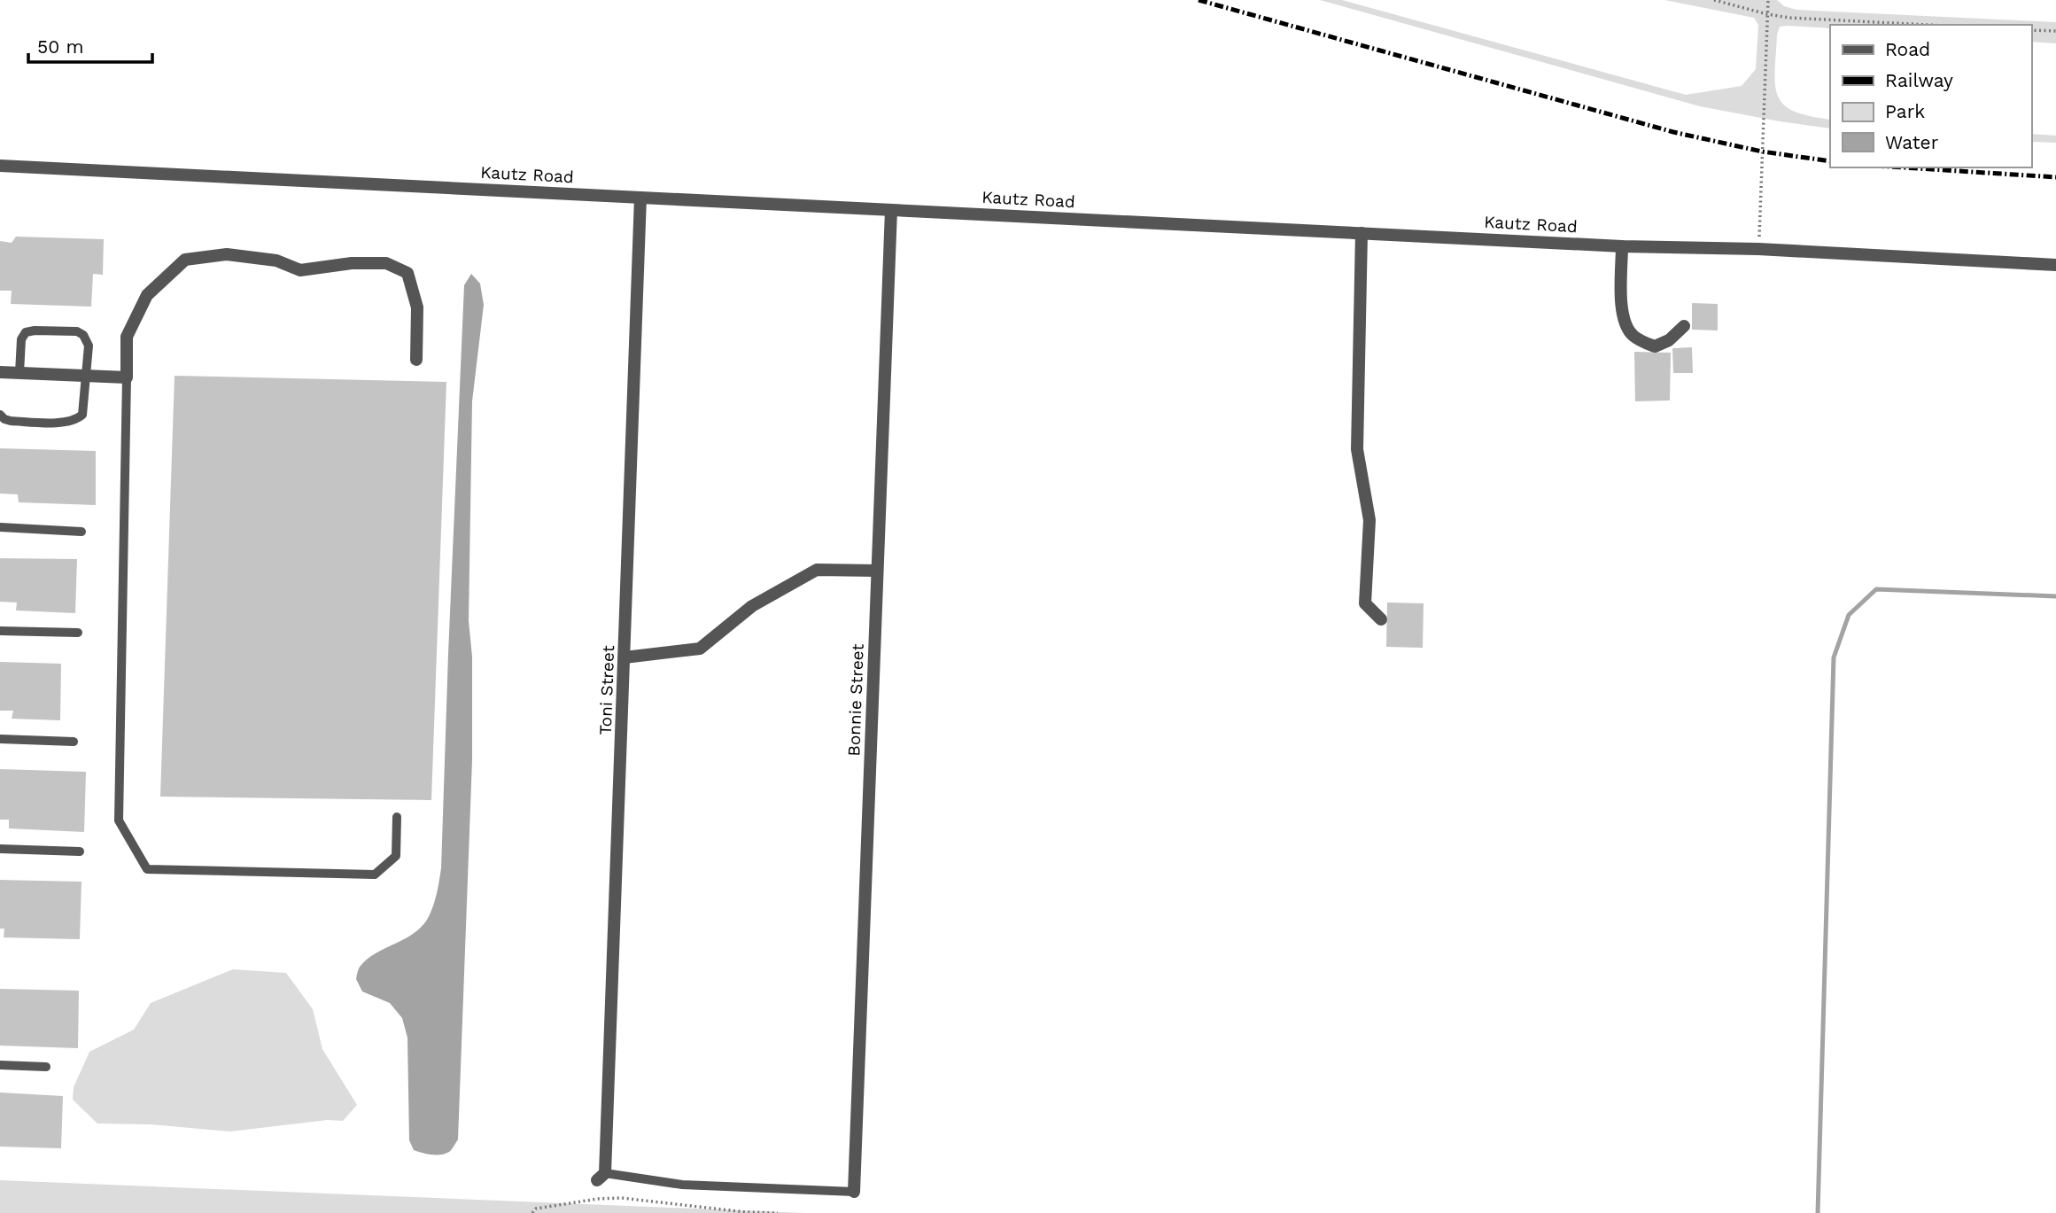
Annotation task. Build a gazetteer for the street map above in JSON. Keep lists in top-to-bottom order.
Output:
{
  "streets": {
    "street": ["Kautz Road", "Toni Street", "Bonnie Street"]
  },
  "crossings": [
    ["Kautz Road", "Toni Street"],
    ["Kautz Road", "Bonnie Street"]
  ],
  "legend": [
    "Road",
    "Railway",
    "Park",
    "Water"
  ],
  "scale_bar": "50 m"
}
